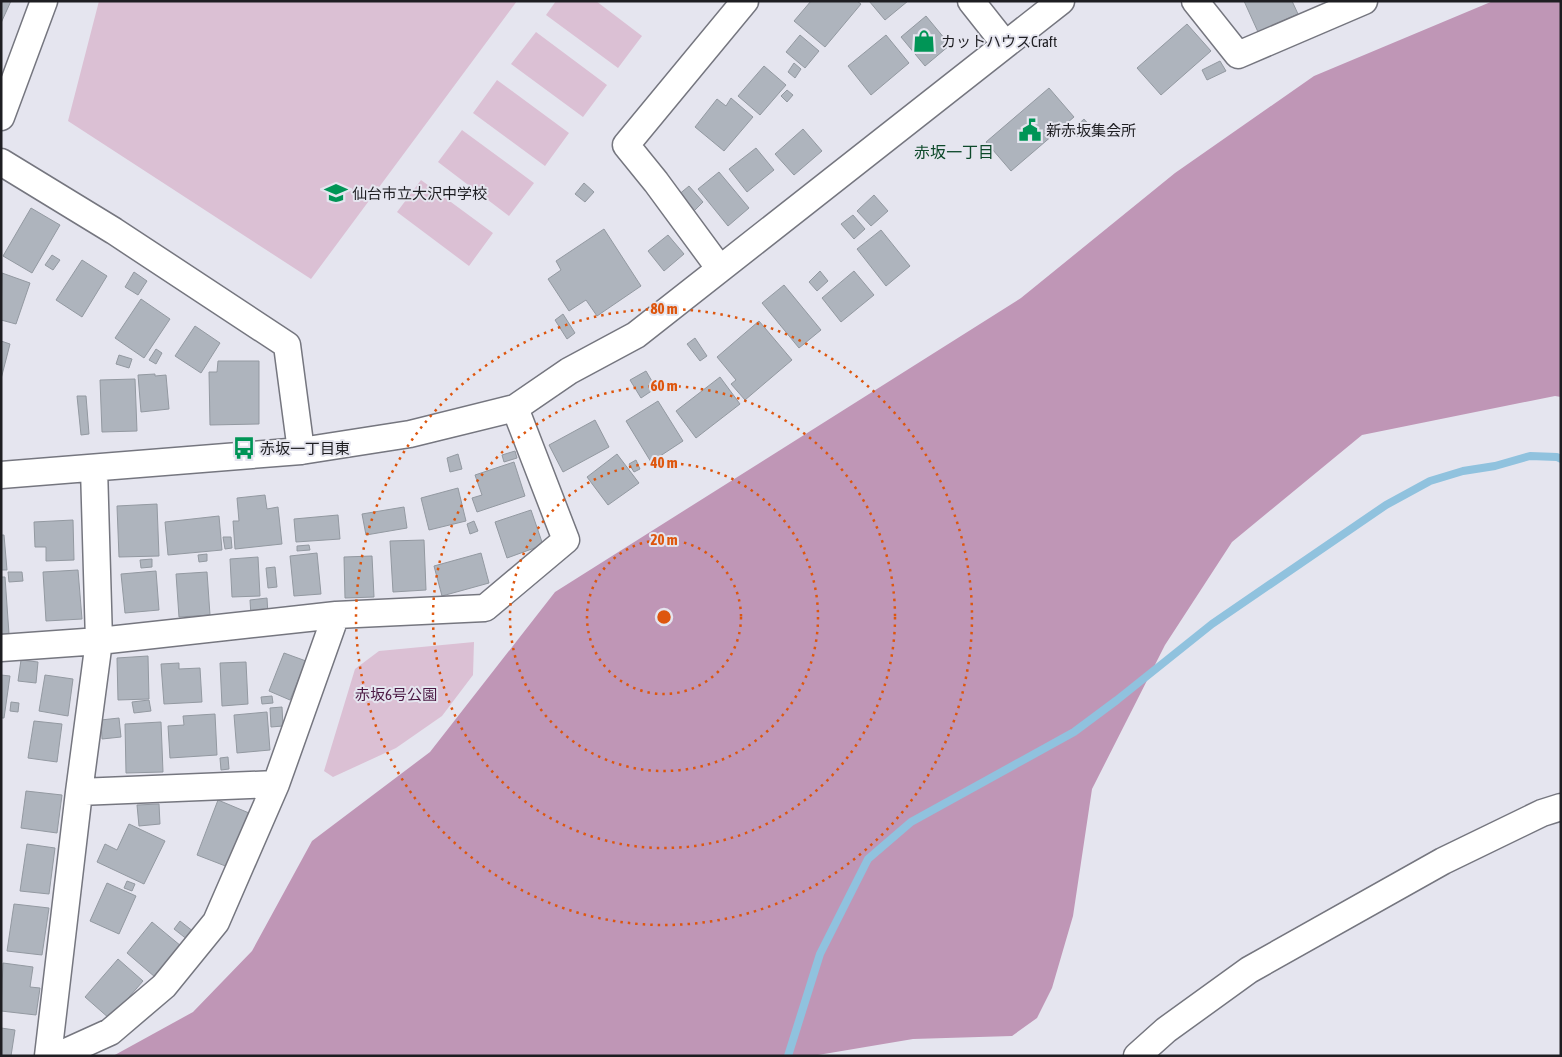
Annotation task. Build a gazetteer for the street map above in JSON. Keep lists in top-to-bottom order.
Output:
{
  "districts": ["赤坂一丁目"],
  "parks": ["赤坂6号公園"],
  "places": {
    "shop": ["カットハウスCraft"],
    "public building": ["新赤坂集会所"],
    "school or university": ["仙台市立大沢中学校"],
    "bus stop": ["赤坂一丁目東"]
  },
  "rings": [
    "80 m",
    "60 m",
    "40 m",
    "20 m"
  ]
}
